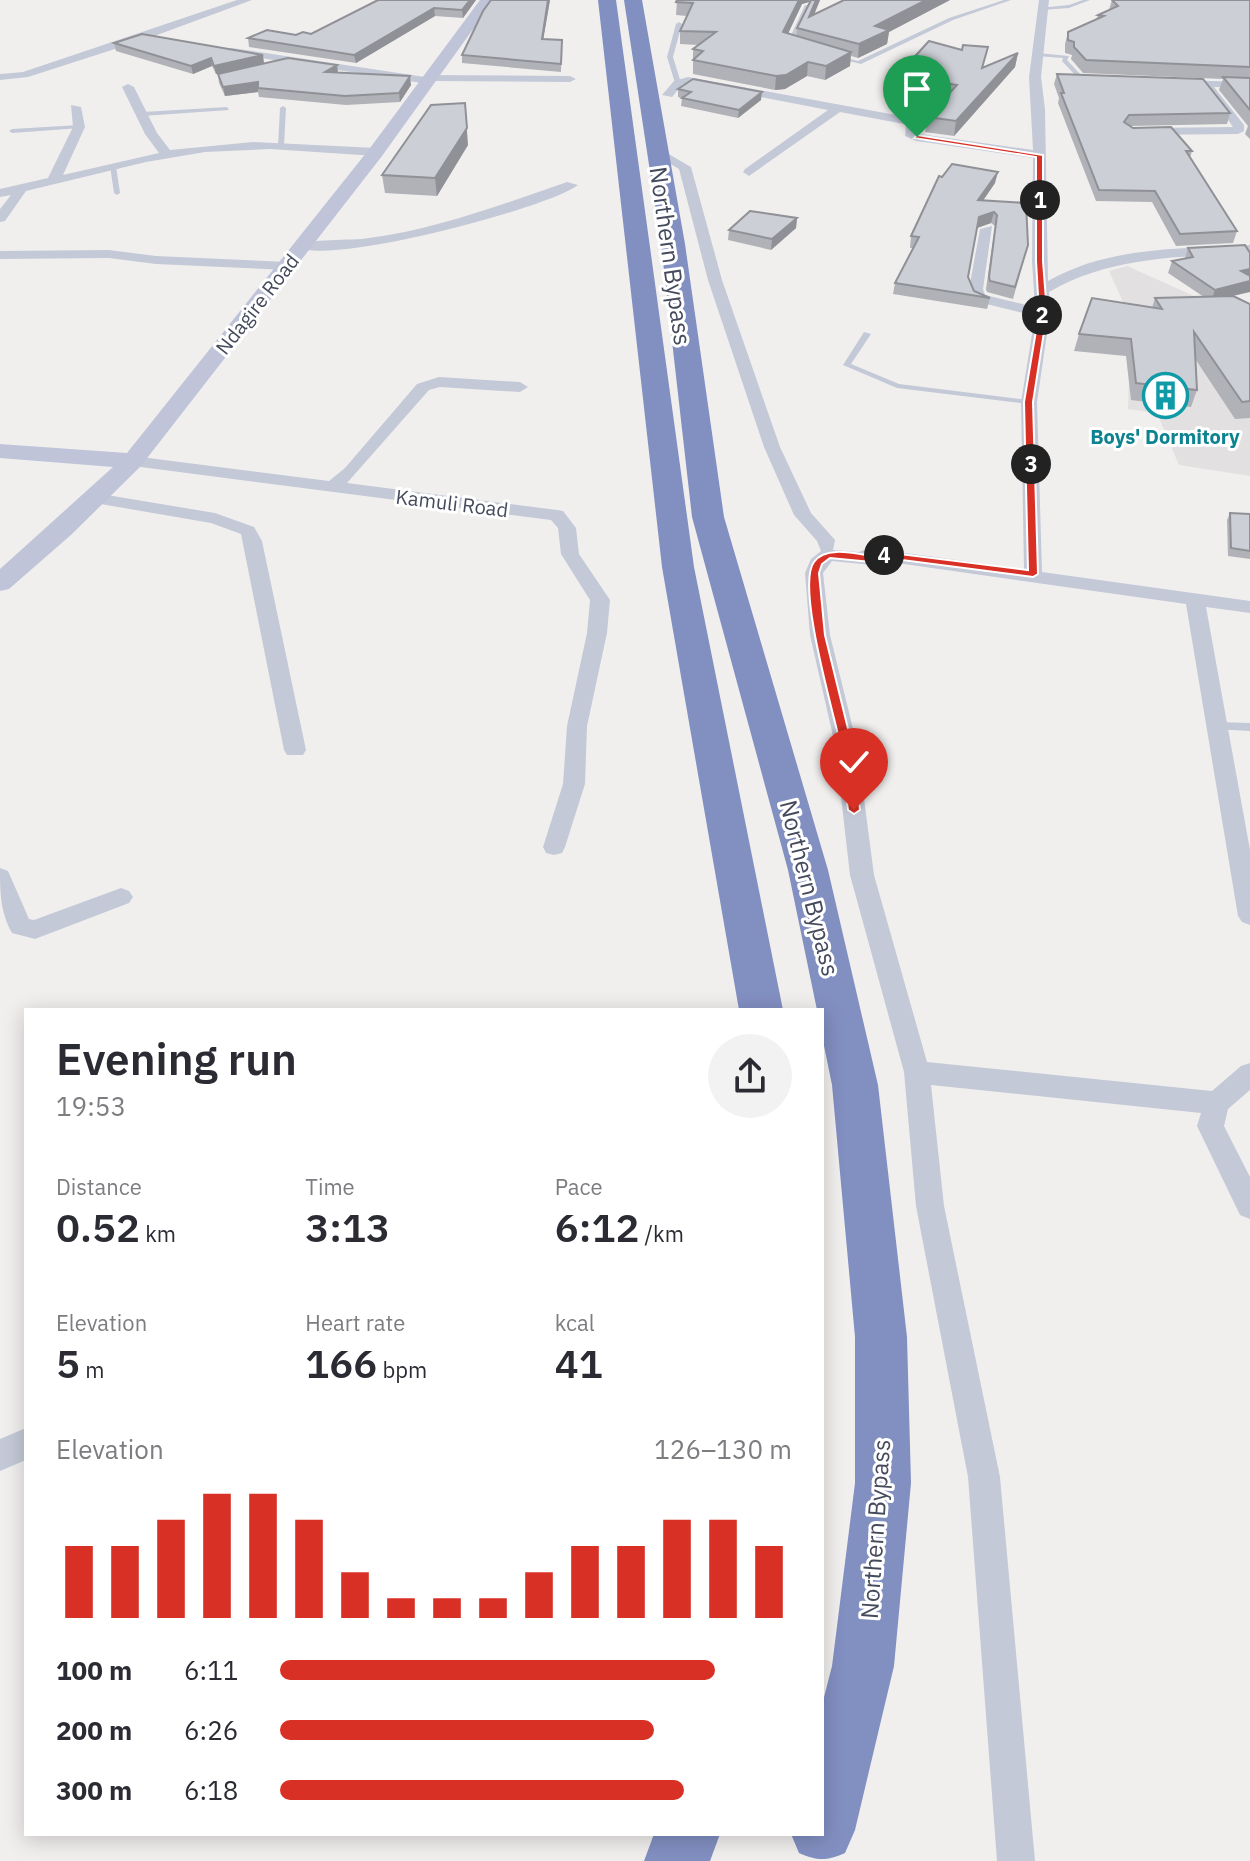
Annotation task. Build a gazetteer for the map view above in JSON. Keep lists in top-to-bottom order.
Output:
{
  "streets": {
    "highway": ["Northern Bypass"],
    "street": ["Ndagire Road", "Kamuli Road"]
  },
  "crossings": [
    ["Ndagire Road", "Kamuli Road"]
  ],
  "places": {
    "building": ["Boys' Dormitory"]
  },
  "page": {
    "pins": [
      "1",
      "2",
      "3",
      "4"
    ],
    "heading": ["Evening run", "19:53"],
    "stats": [
      ["Distance", "0.52 km"],
      ["Time", "3:13"],
      ["Pace", "6:12 /km"],
      ["Elevation", "5 m"],
      ["Heart rate", "166 bpm"],
      ["kcal", "41"]
    ],
    "chart": ["Elevation", "126–130 m"],
    "list": [
      {
        "name": "100 m",
        "note": "6:11"
      },
      {
        "name": "200 m",
        "note": "6:26"
      },
      {
        "name": "300 m",
        "note": "6:18"
      }
    ]
  }
}
